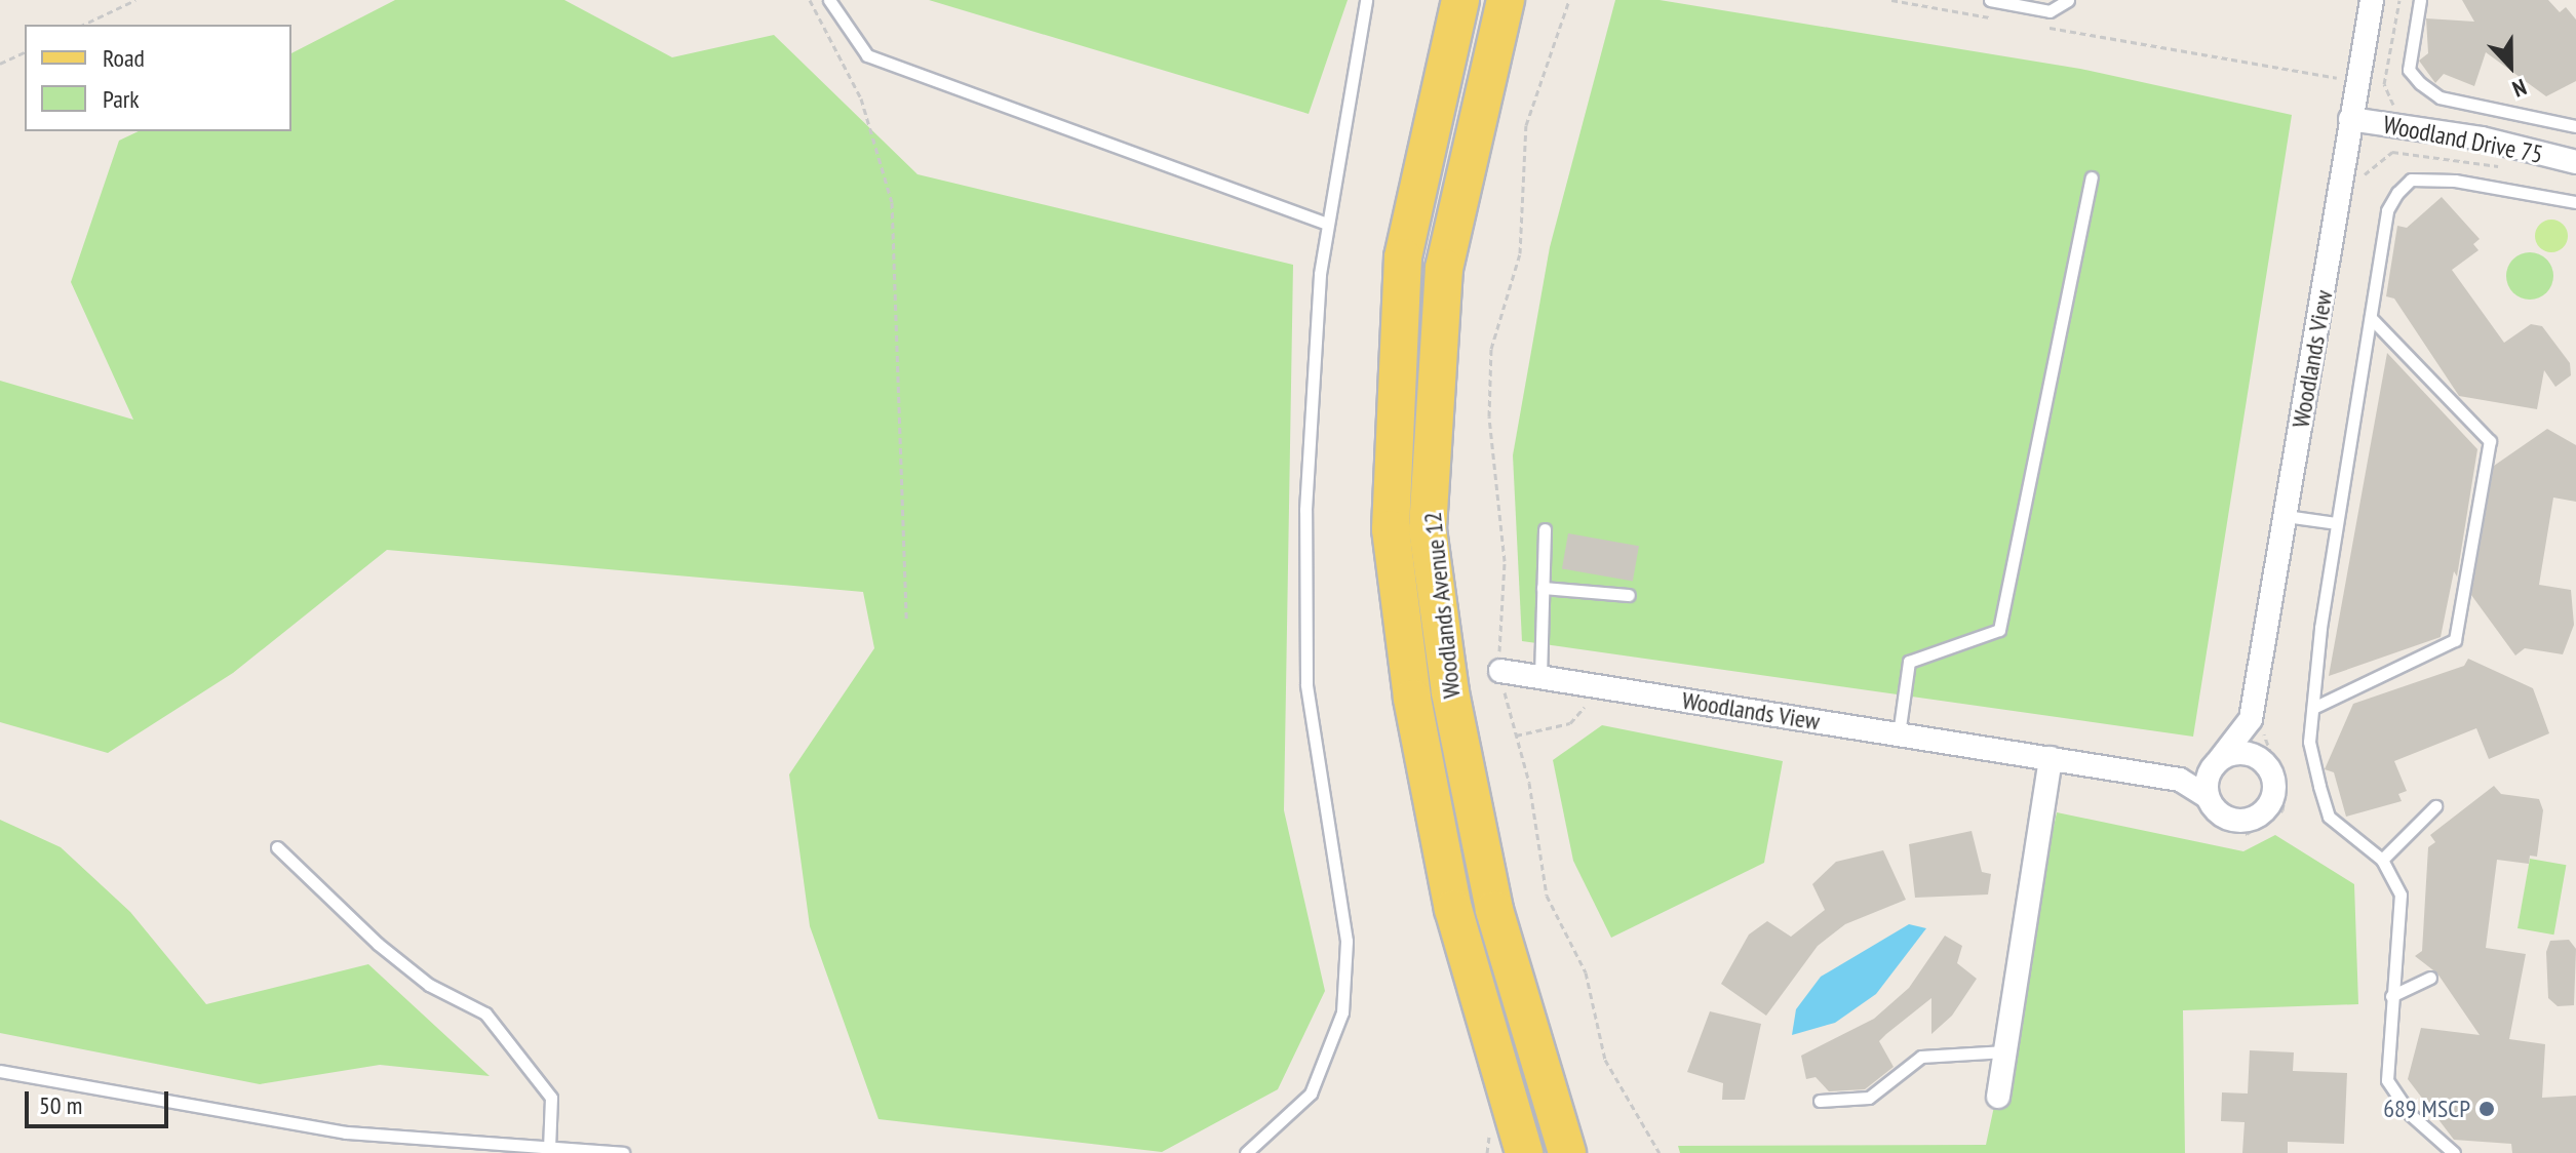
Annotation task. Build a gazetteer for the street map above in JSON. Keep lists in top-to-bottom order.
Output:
{
  "streets": {
    "main road": ["Woodlands Avenue 12"],
    "street": ["Woodland Drive 75", "Woodlands View"]
  },
  "crossings": [
    ["Woodland Drive 75", "Woodlands View"]
  ],
  "places": ["689 MSCP"],
  "legend": ["Road", "Park"],
  "scale_bar": "50 m",
  "north": "bottom"
}
